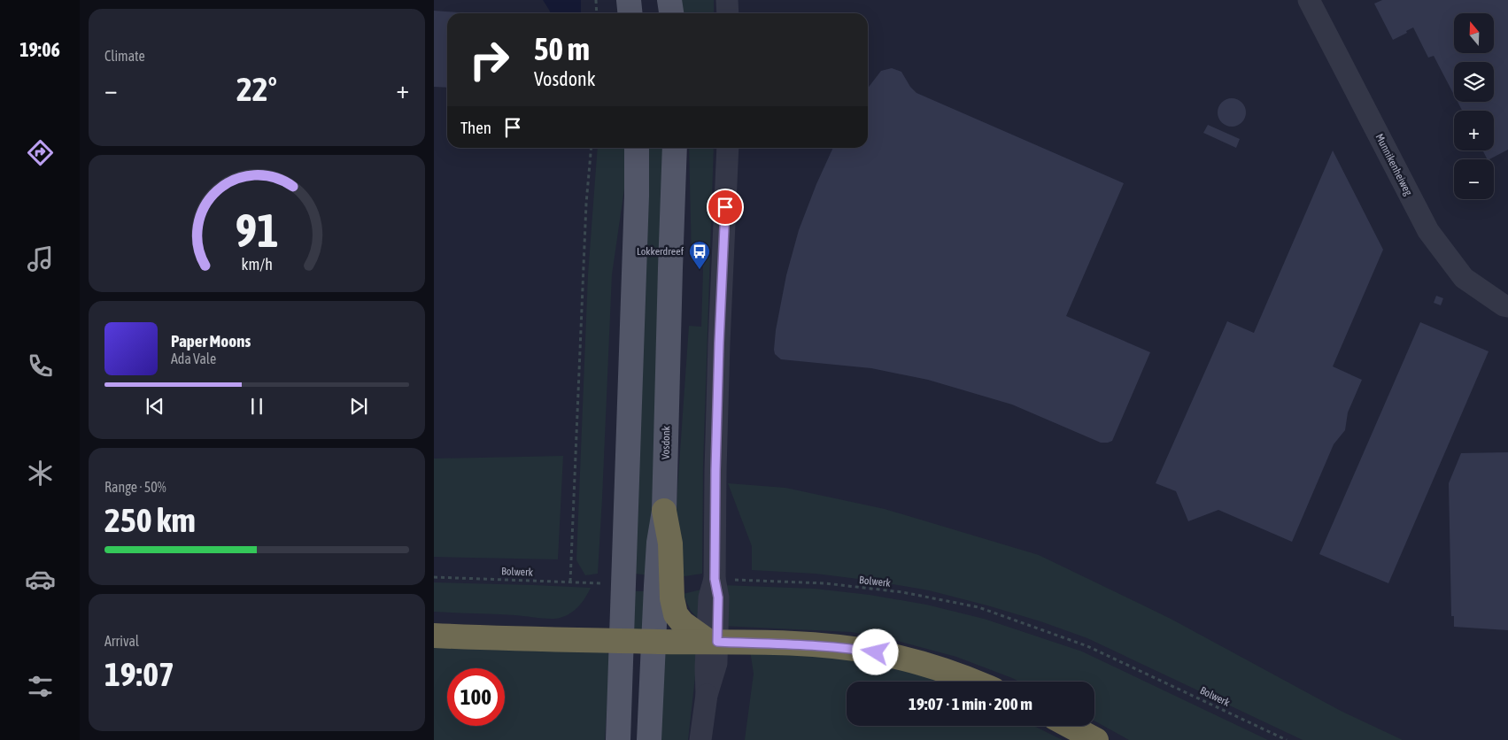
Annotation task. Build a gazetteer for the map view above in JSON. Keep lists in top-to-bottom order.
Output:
{
  "streets": {
    "main road": ["Vosdonk"],
    "street": ["Munnikenheiweg"],
    "path": ["Bolwerk"]
  },
  "places": {
    "bus stop": ["Lokkerdreef"]
  },
  "north": "top",
  "page": {
    "tabs": "19:06",
    "tile": [
      "Climate",
      ["Range · 50%", "250 km"],
      ["Arrival", "19:07"]
    ],
    "map_buttons": ["+", "−"],
    "turn": ["50 m", "Vosdonk"],
    "heat": ["−", "22°", "+"],
    "then": "Then",
    "song": ["Paper Moons", "Ada Vale"],
    "limit": "100",
    "trip": "19:07 · 1 min · 200 m",
    "gauge": ["91", "km/h"]
  }
}
